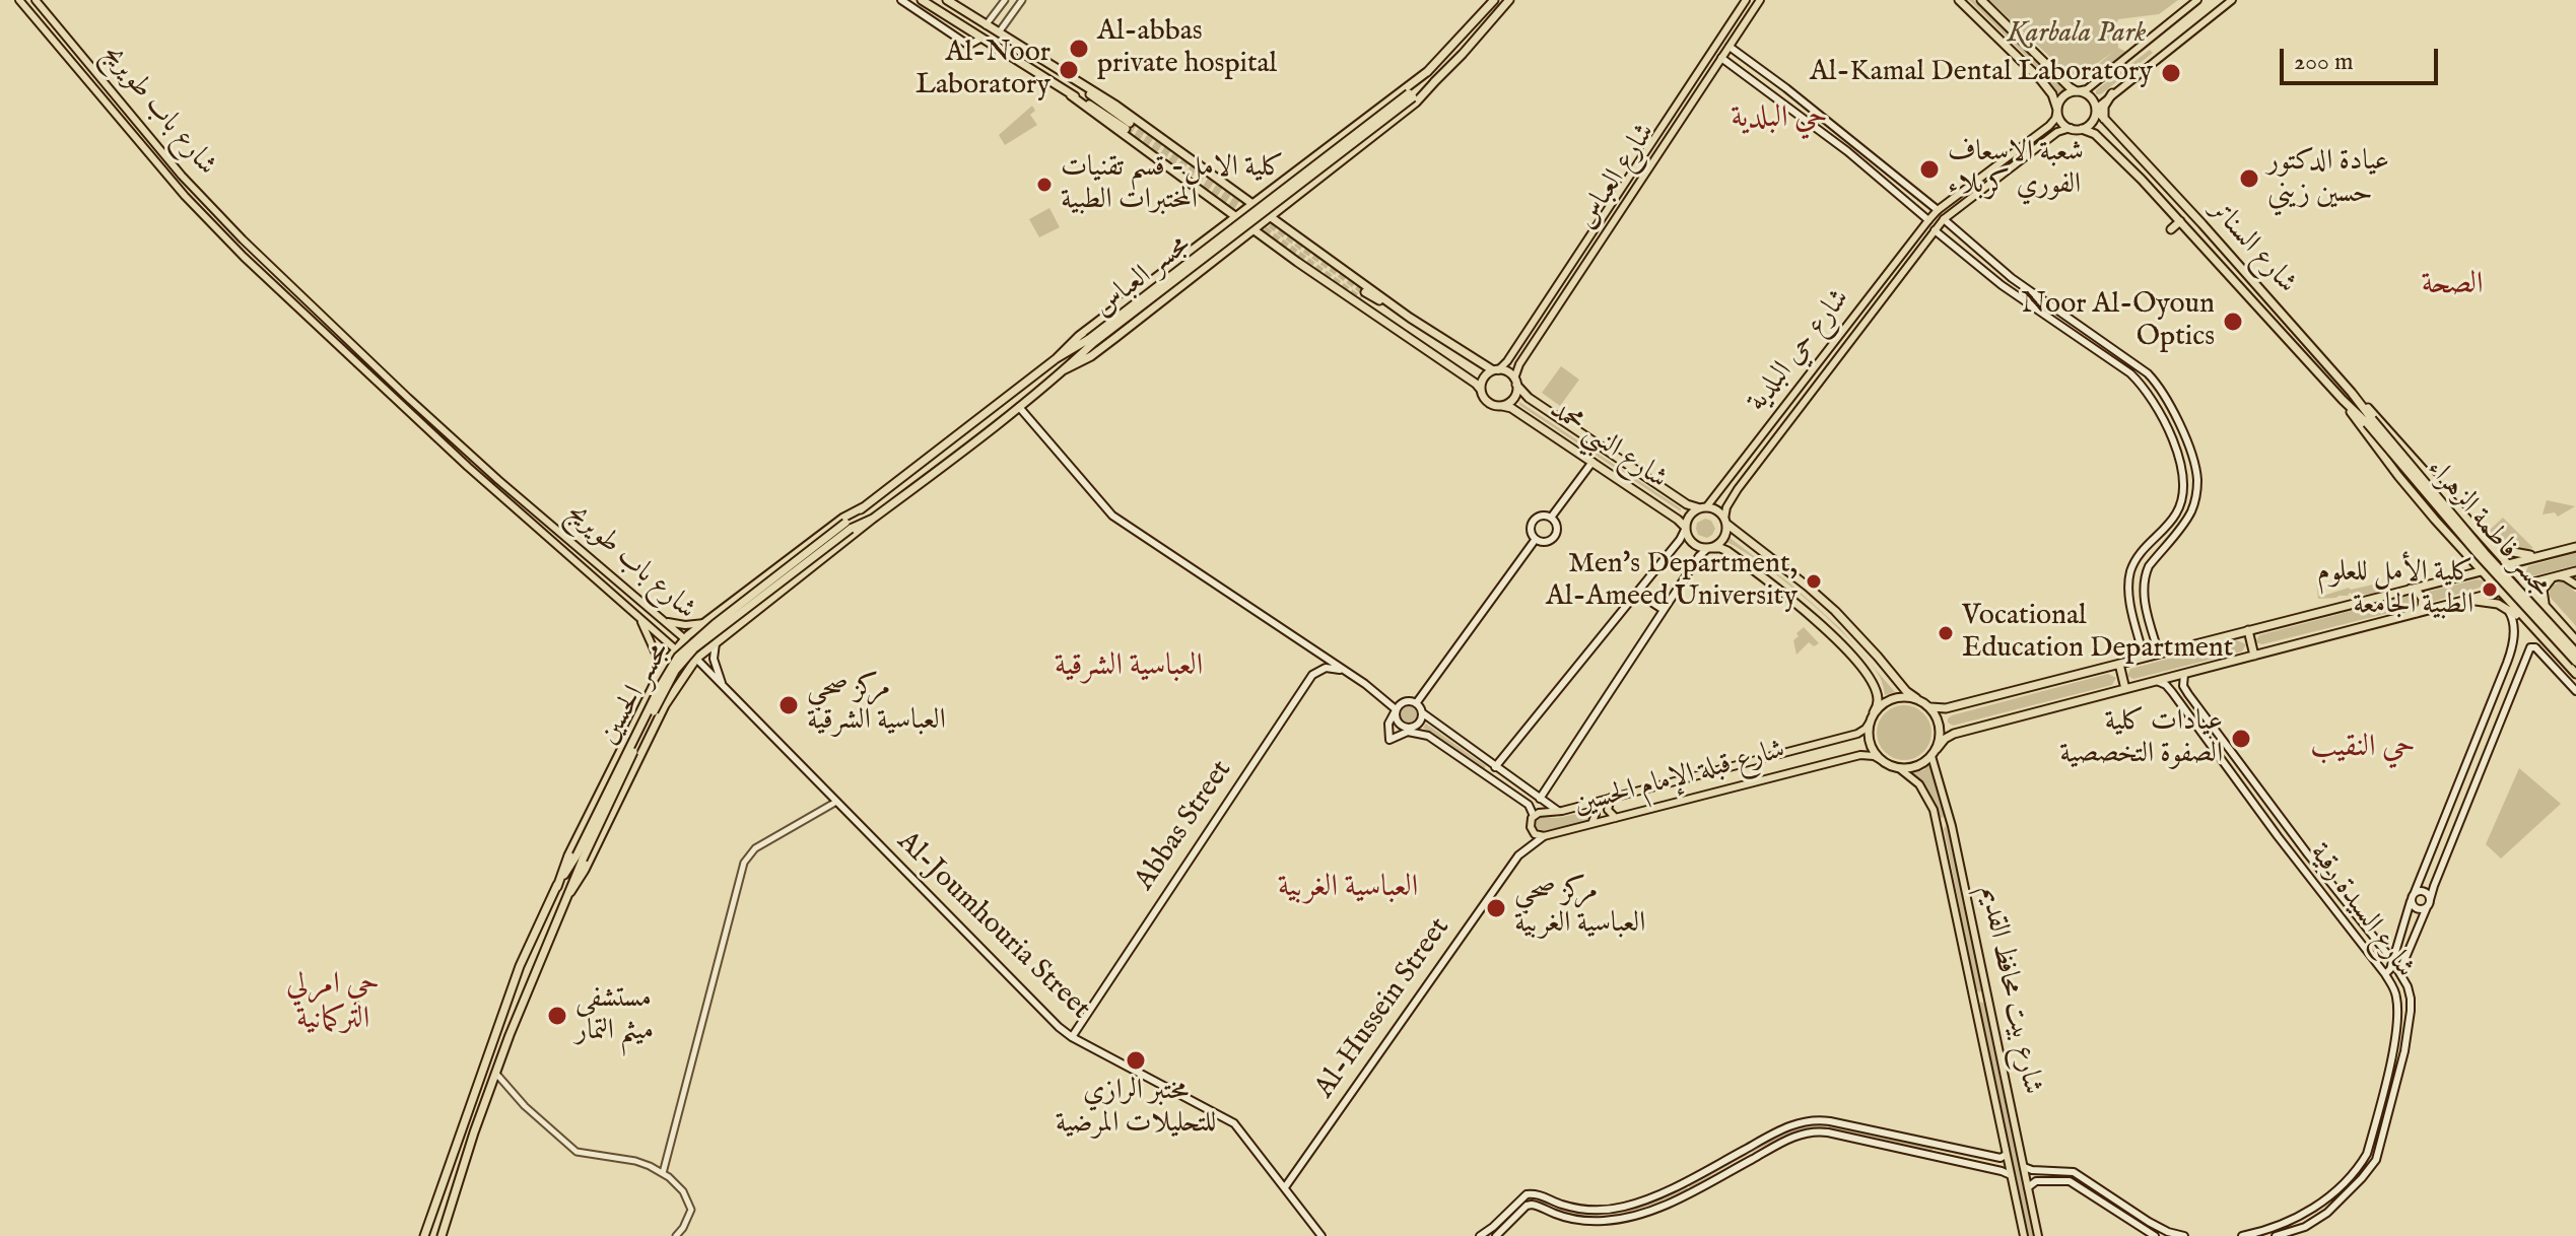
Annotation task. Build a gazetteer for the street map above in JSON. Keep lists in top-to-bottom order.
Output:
{
  "streets": {
    "highway": [
      "شارع السناتر",
      "مجسر العباس",
      "شارع النبي محمد",
      "مجسر فاطمة الزهراء",
      "مجسر الحسين"
    ],
    "main road": [
      "شارع باب طويريج",
      "شارع العباس",
      "شارع حي البلدية",
      "شارع قبلة الإمام الحسين",
      "Abbas Street",
      "شارع السيدة رقية",
      "Al-Joumhouria Street",
      "شارع بيت محافظ القديم",
      "Al-Hussein Street"
    ]
  },
  "crossings": [
    ["شارع باب طويريج", "Al-Joumhouria Street"],
    ["شارع العباس", "شارع النبي محمد"],
    ["شارع السناتر", "مجسر فاطمة الزهراء"],
    ["شارع حي البلدية", "شارع النبي محمد"],
    ["شارع قبلة الإمام الحسين", "شارع بيت محافظ القديم"],
    ["شارع قبلة الإمام الحسين", "Al-Hussein Street"],
    ["Abbas Street", "Al-Joumhouria Street"],
    ["Al-Joumhouria Street", "Al-Hussein Street"]
  ],
  "districts": [
    "حي البلدية",
    "الصحة",
    "العباسية الشرقية",
    "حي النقيب",
    "العباسية الغربية",
    "حي امرلي التركمانية"
  ],
  "parks": ["Karbala Park"],
  "places": [
    "Al-abbas private hospital",
    "Al-Noor Laboratory",
    "Al-Kamal Dental Laboratory",
    "شعبة الاسعاف الفوري كربلاء",
    "عيادة الدكتور حسين زيني",
    "كلية الامل- قسم تقنيات المختبرات الطبية",
    "Noor Al-Oyoun Optics",
    "Men's Department, Al-Ameed University",
    "كلية الأمل للعلوم الطبية الجامعة",
    "Vocational Education Department",
    "مركز صحي العباسية الشرقية",
    "عيادات كلية الصفوة التخصصية",
    "مركز صحي العباسية الغربية",
    "مستشفى ميثم التمار",
    "مختبر الرازي للتحليلات المرضية"
  ],
  "scale_bar": "200 m"
}
